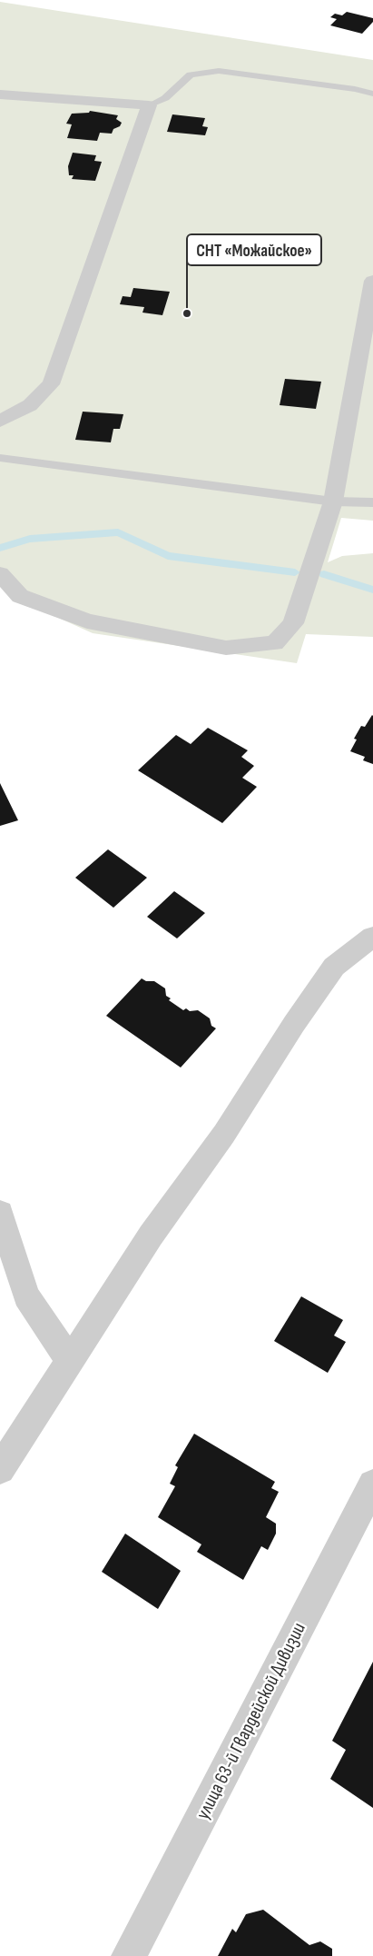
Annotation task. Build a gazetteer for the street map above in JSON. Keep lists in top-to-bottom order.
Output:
{
  "streets": {
    "street": ["улица 63-й Гвардейской Дивизии"]
  },
  "places": ["СНТ «Можайское»"]
}
